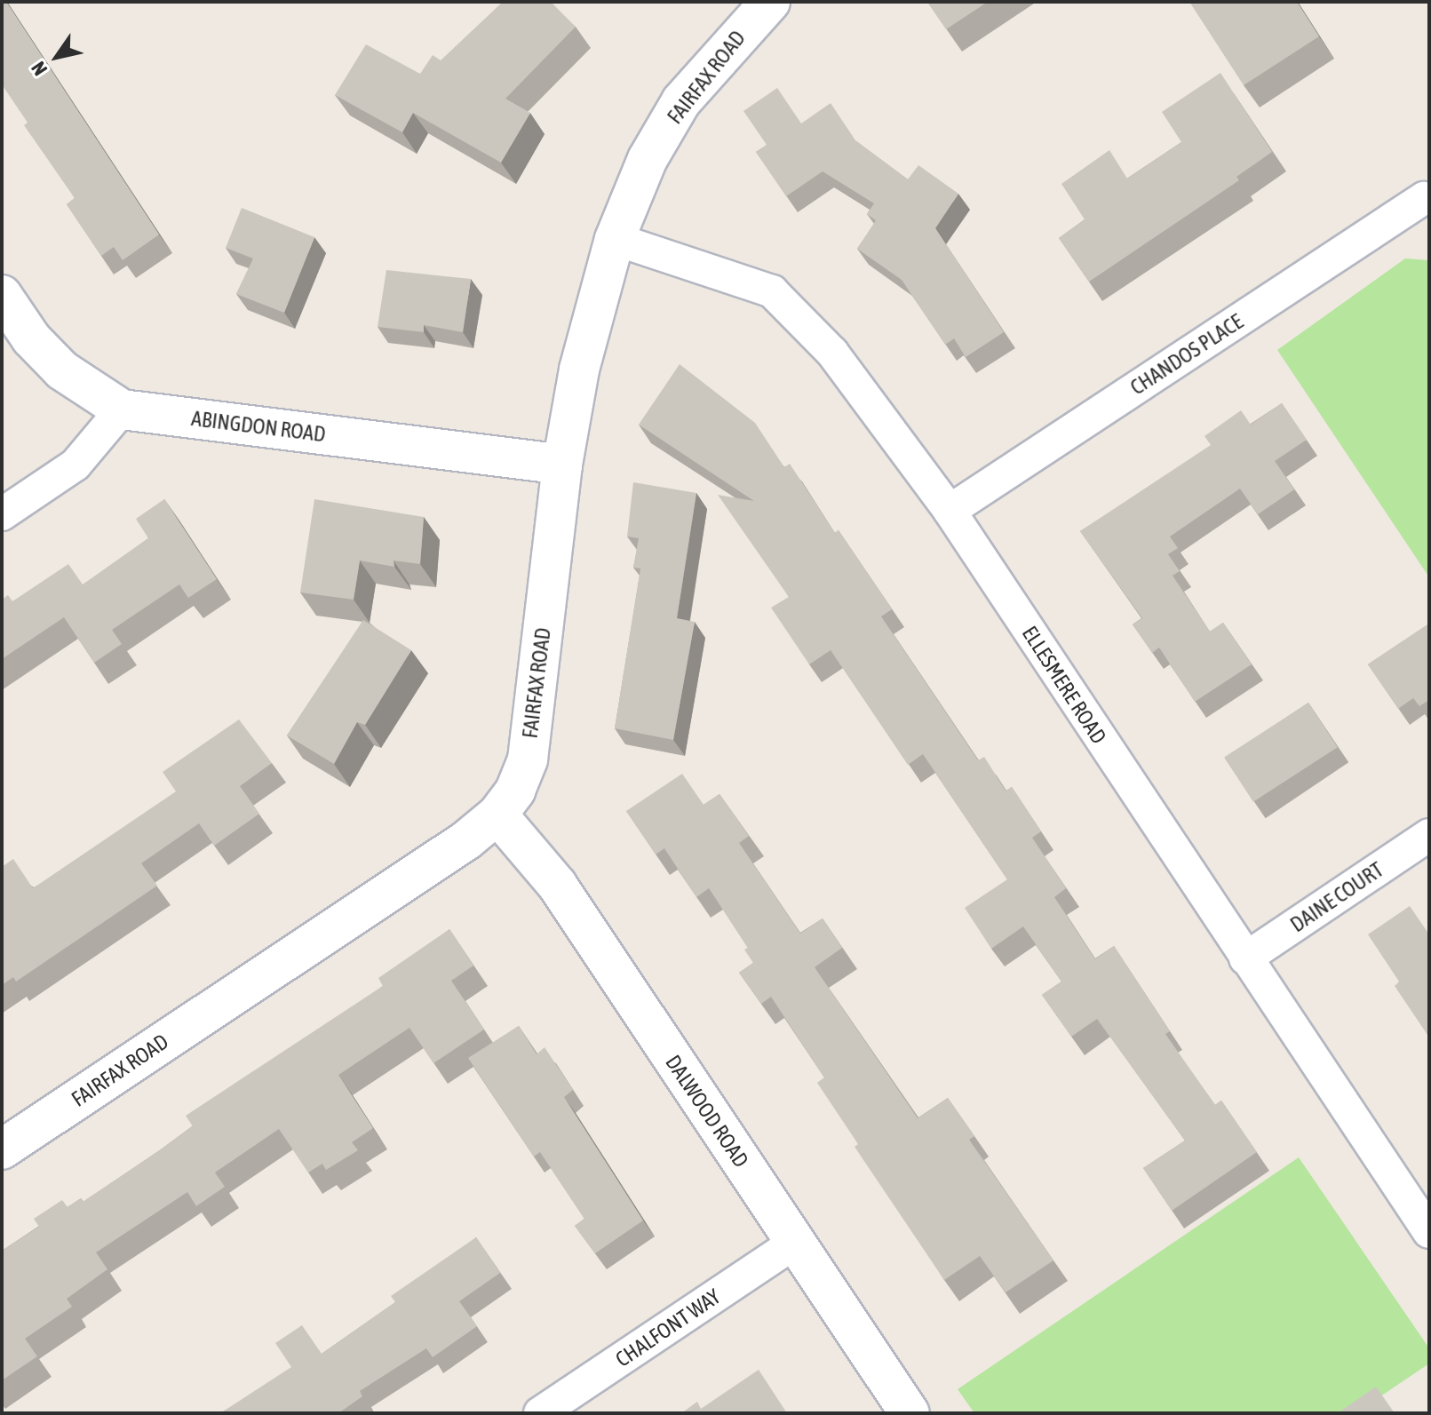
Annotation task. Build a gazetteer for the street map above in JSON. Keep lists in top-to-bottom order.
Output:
{
  "streets": {
    "street": [
      "FAIRFAX ROAD",
      "CHANDOS PLACE",
      "ABINGDON ROAD",
      "ELLESMERE ROAD",
      "DAINE COURT",
      "DALWOOD ROAD",
      "CHALFONT WAY"
    ]
  },
  "crossings": [
    ["FAIRFAX ROAD", "ABINGDON ROAD"],
    ["FAIRFAX ROAD", "ELLESMERE ROAD"],
    ["FAIRFAX ROAD", "DALWOOD ROAD"],
    ["CHANDOS PLACE", "ELLESMERE ROAD"],
    ["ELLESMERE ROAD", "DAINE COURT"],
    ["DALWOOD ROAD", "CHALFONT WAY"]
  ],
  "north": "bottom left"
}
